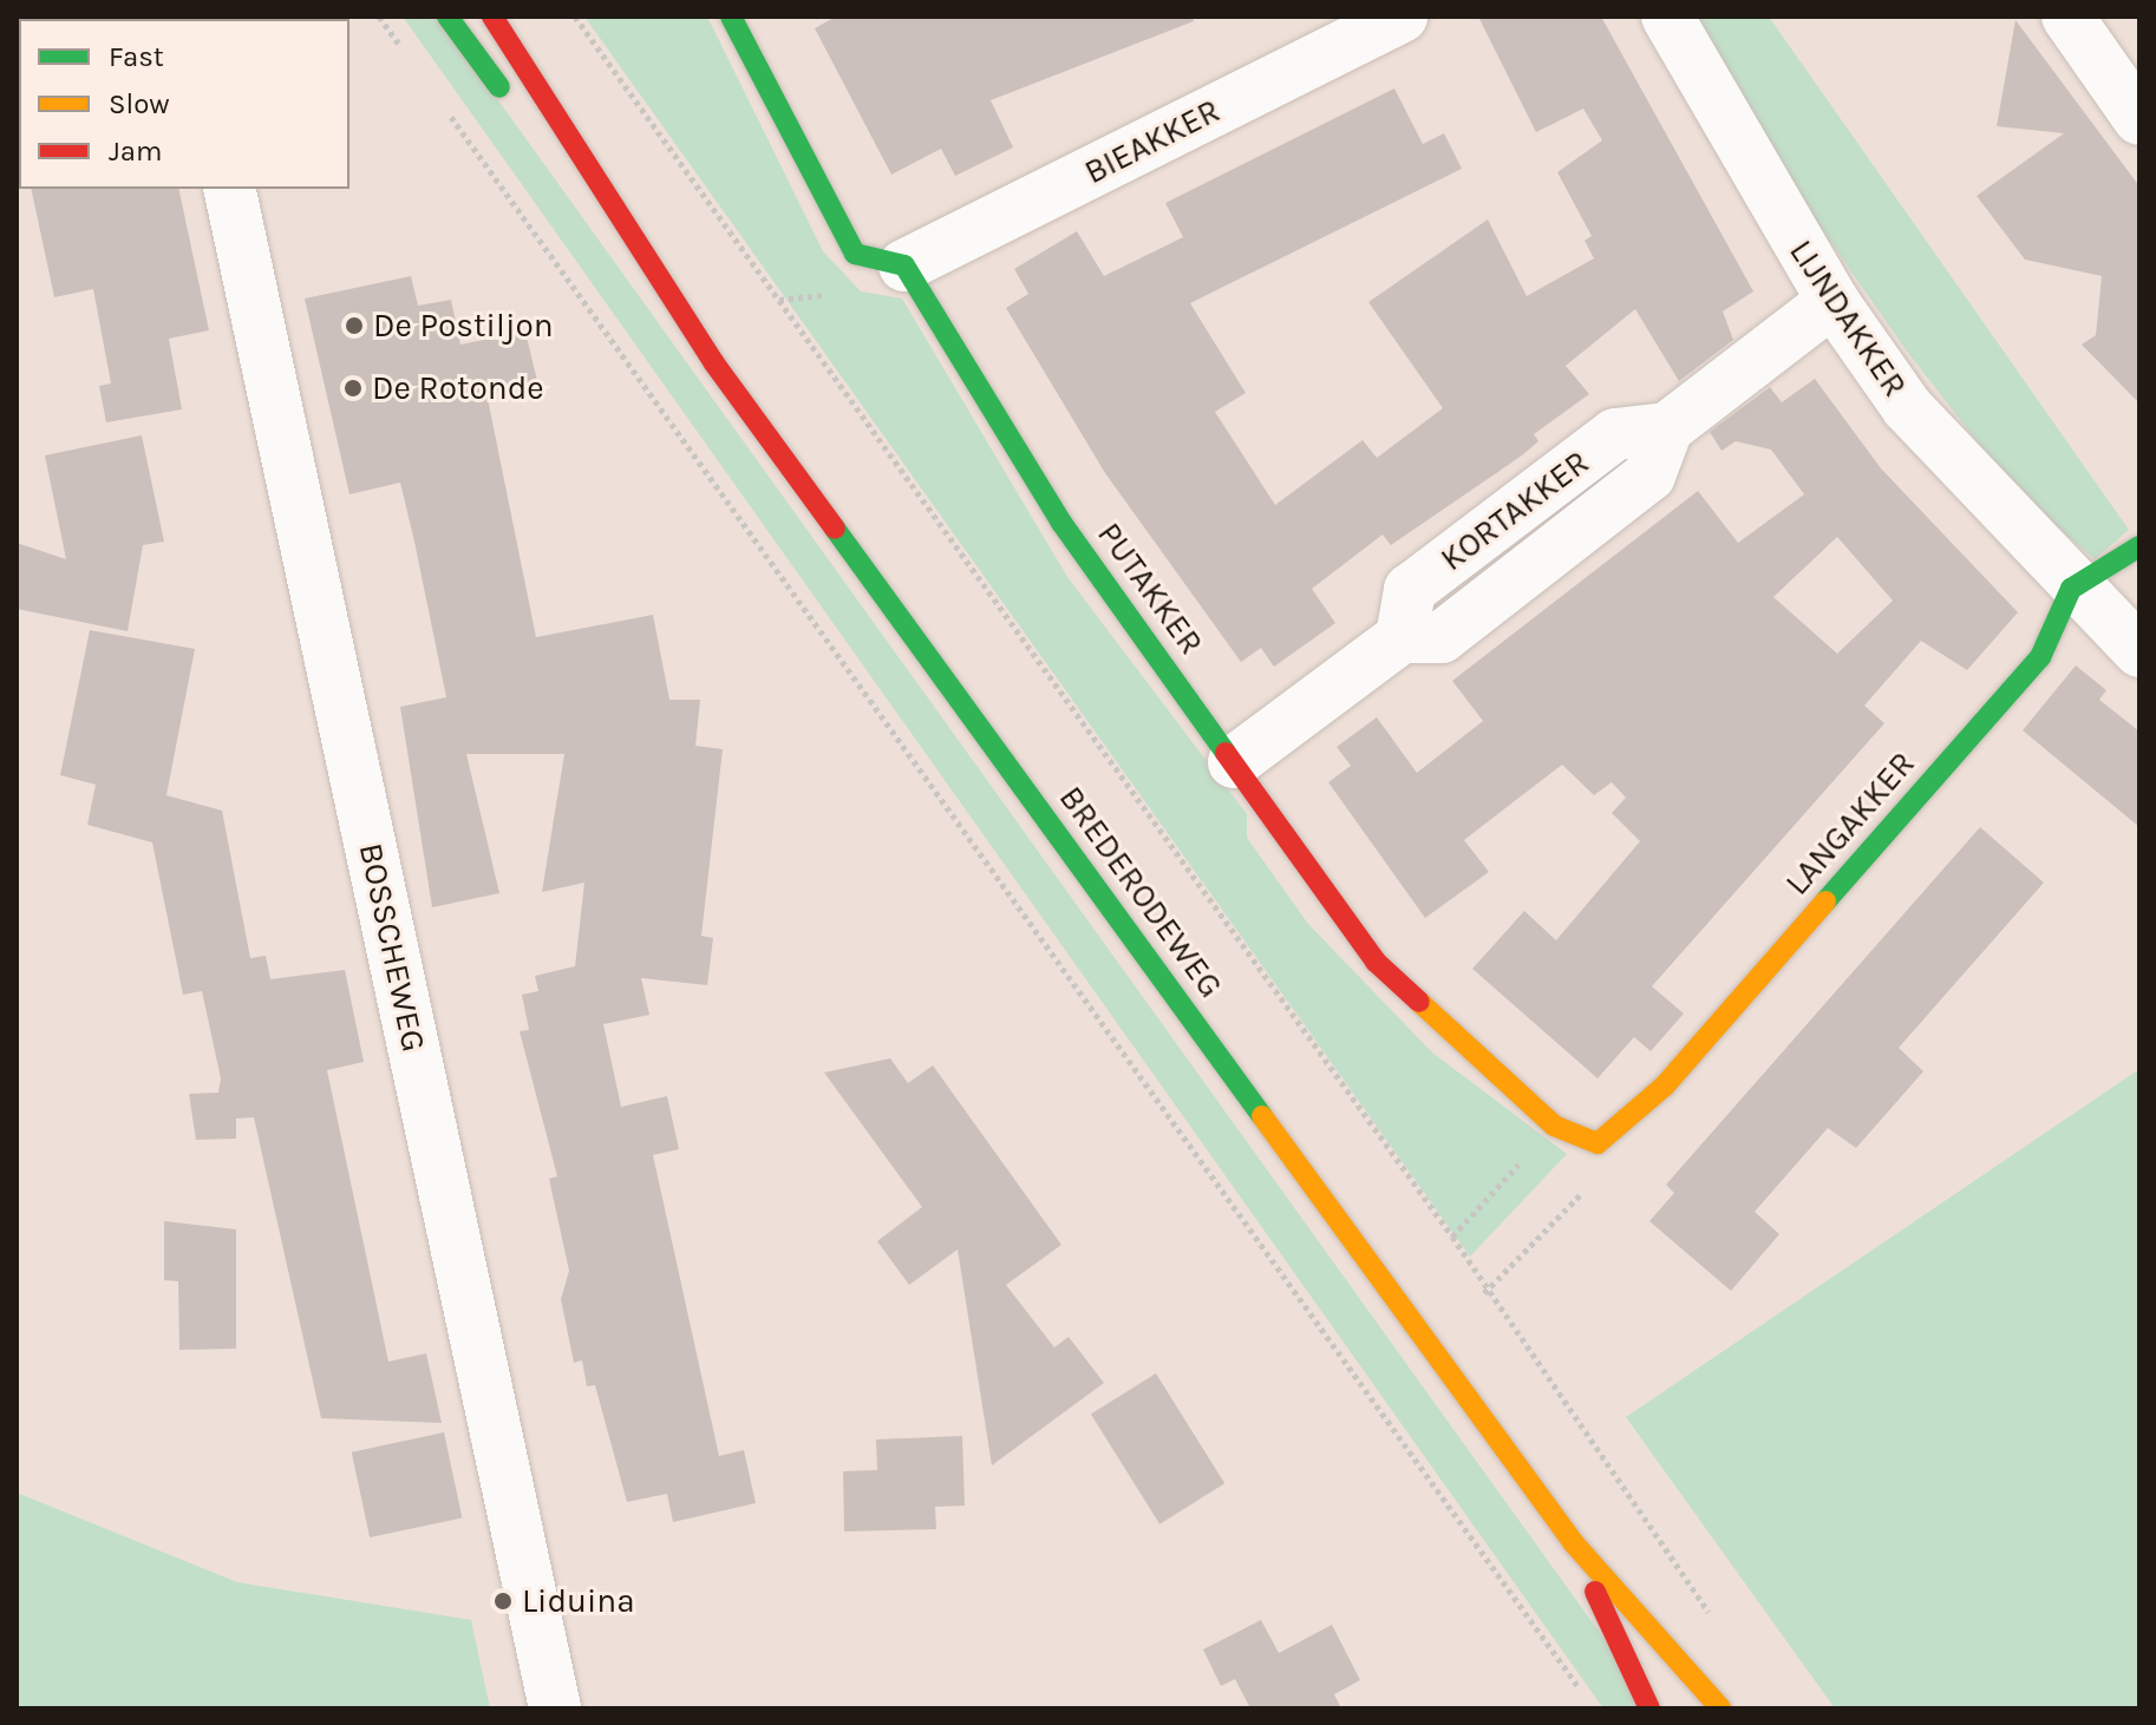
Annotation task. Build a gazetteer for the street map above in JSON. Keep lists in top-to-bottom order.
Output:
{
  "streets": {
    "main road": ["PUTAKKER", "LANGAKKER", "BREDERODEWEG"],
    "street": [
      "BIEAKKER",
      "LIJNDAKKER",
      "KORTAKKER",
      "BOSSCHEWEG"
    ]
  },
  "crossings": [
    ["BIEAKKER", "PUTAKKER"],
    ["LIJNDAKKER", "KORTAKKER"],
    ["LIJNDAKKER", "LANGAKKER"],
    ["KORTAKKER", "PUTAKKER"],
    ["PUTAKKER", "LANGAKKER"]
  ],
  "places": ["De Postiljon", "De Rotonde", "Liduina"],
  "legend": ["Fast", "Slow", "Jam"]
}
